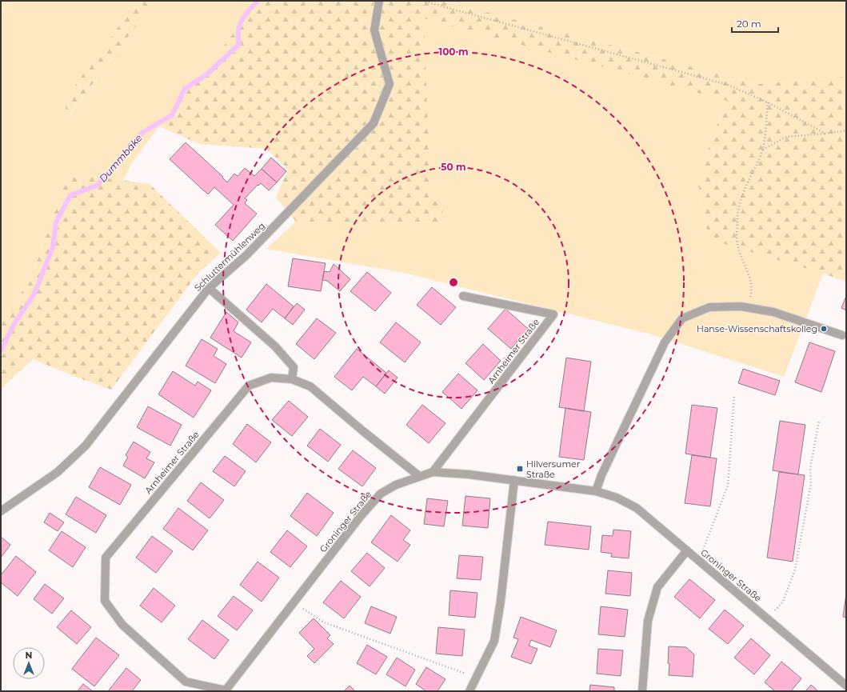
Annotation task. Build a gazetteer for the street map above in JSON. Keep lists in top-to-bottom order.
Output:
{
  "streets": {
    "street": ["Schluttermühlenweg", "Arnheimer Straße", "Groninger Straße"]
  },
  "crossings": [
    ["Arnheimer Straße", "Groninger Straße"]
  ],
  "water": ["Dummbäke"],
  "places": {
    "other": ["Hanse-Wissenschaftskolleg"],
    "transit": ["Hilversumer Straße"]
  },
  "scale_bar": "20 m",
  "north": "top",
  "rings": ["100 m", "50 m"]
}
